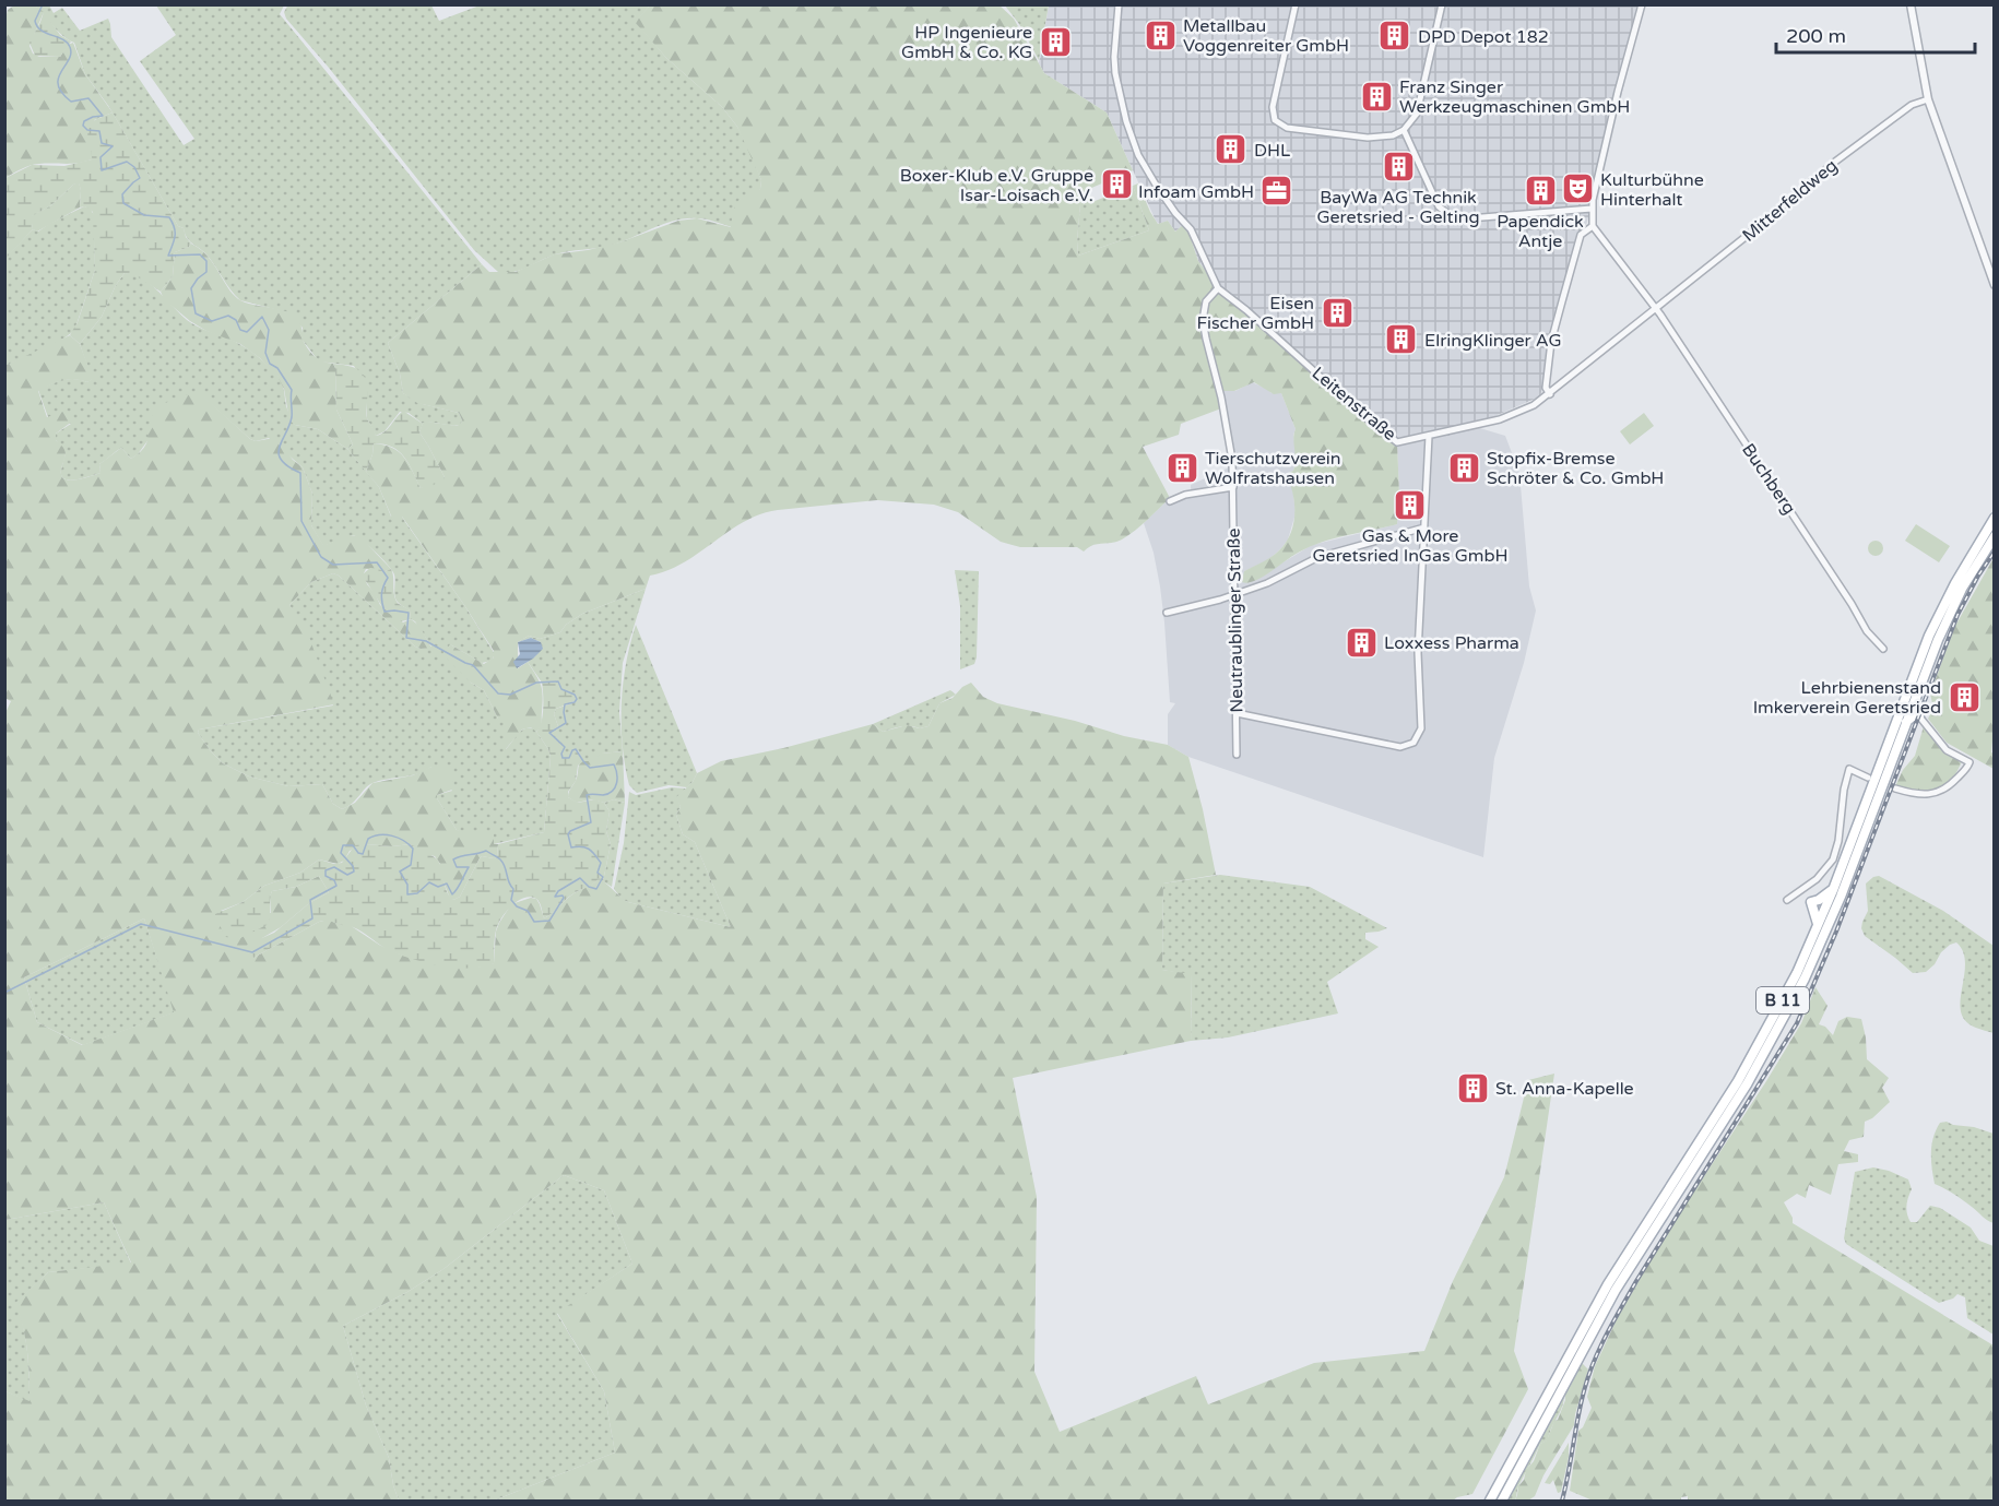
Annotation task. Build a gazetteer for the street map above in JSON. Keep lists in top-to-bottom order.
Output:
{
  "streets": {
    "main road": ["B 11"],
    "street": [
      "Mitterfeldweg",
      "Leitenstraße",
      "Buchberg",
      "Neutraublinger Straße"
    ]
  },
  "crossings": [
    ["Mitterfeldweg", "Leitenstraße"],
    ["Mitterfeldweg", "Buchberg"],
    ["Leitenstraße", "Buchberg"]
  ],
  "places": {
    "building": [
      "Metallbau Voggenreiter GmbH",
      "DPD Depot 182",
      "HP Ingenieure GmbH & Co. KG",
      "Franz Singer Werkzeugmaschinen GmbH",
      "DHL",
      "BayWa AG Technik Geretsried - Gelting",
      "Boxer-Klub e.V. Gruppe Isar-Loisach e.V.",
      "Papendick Antje",
      "Eisen Fischer GmbH",
      "ElringKlinger AG",
      "Tierschutzverein Wolfratshausen",
      "Stopfix-Bremse Schröter & Co. GmbH",
      "Gas & More Geretsried InGas GmbH",
      "Loxxess Pharma",
      "Lehrbienenstand Imkerverein Geretsried",
      "St. Anna-Kapelle"
    ],
    "theatre": ["Kulturbühne Hinterhalt"],
    "office": ["Infoam GmbH"]
  },
  "scale_bar": "200 m"
}
